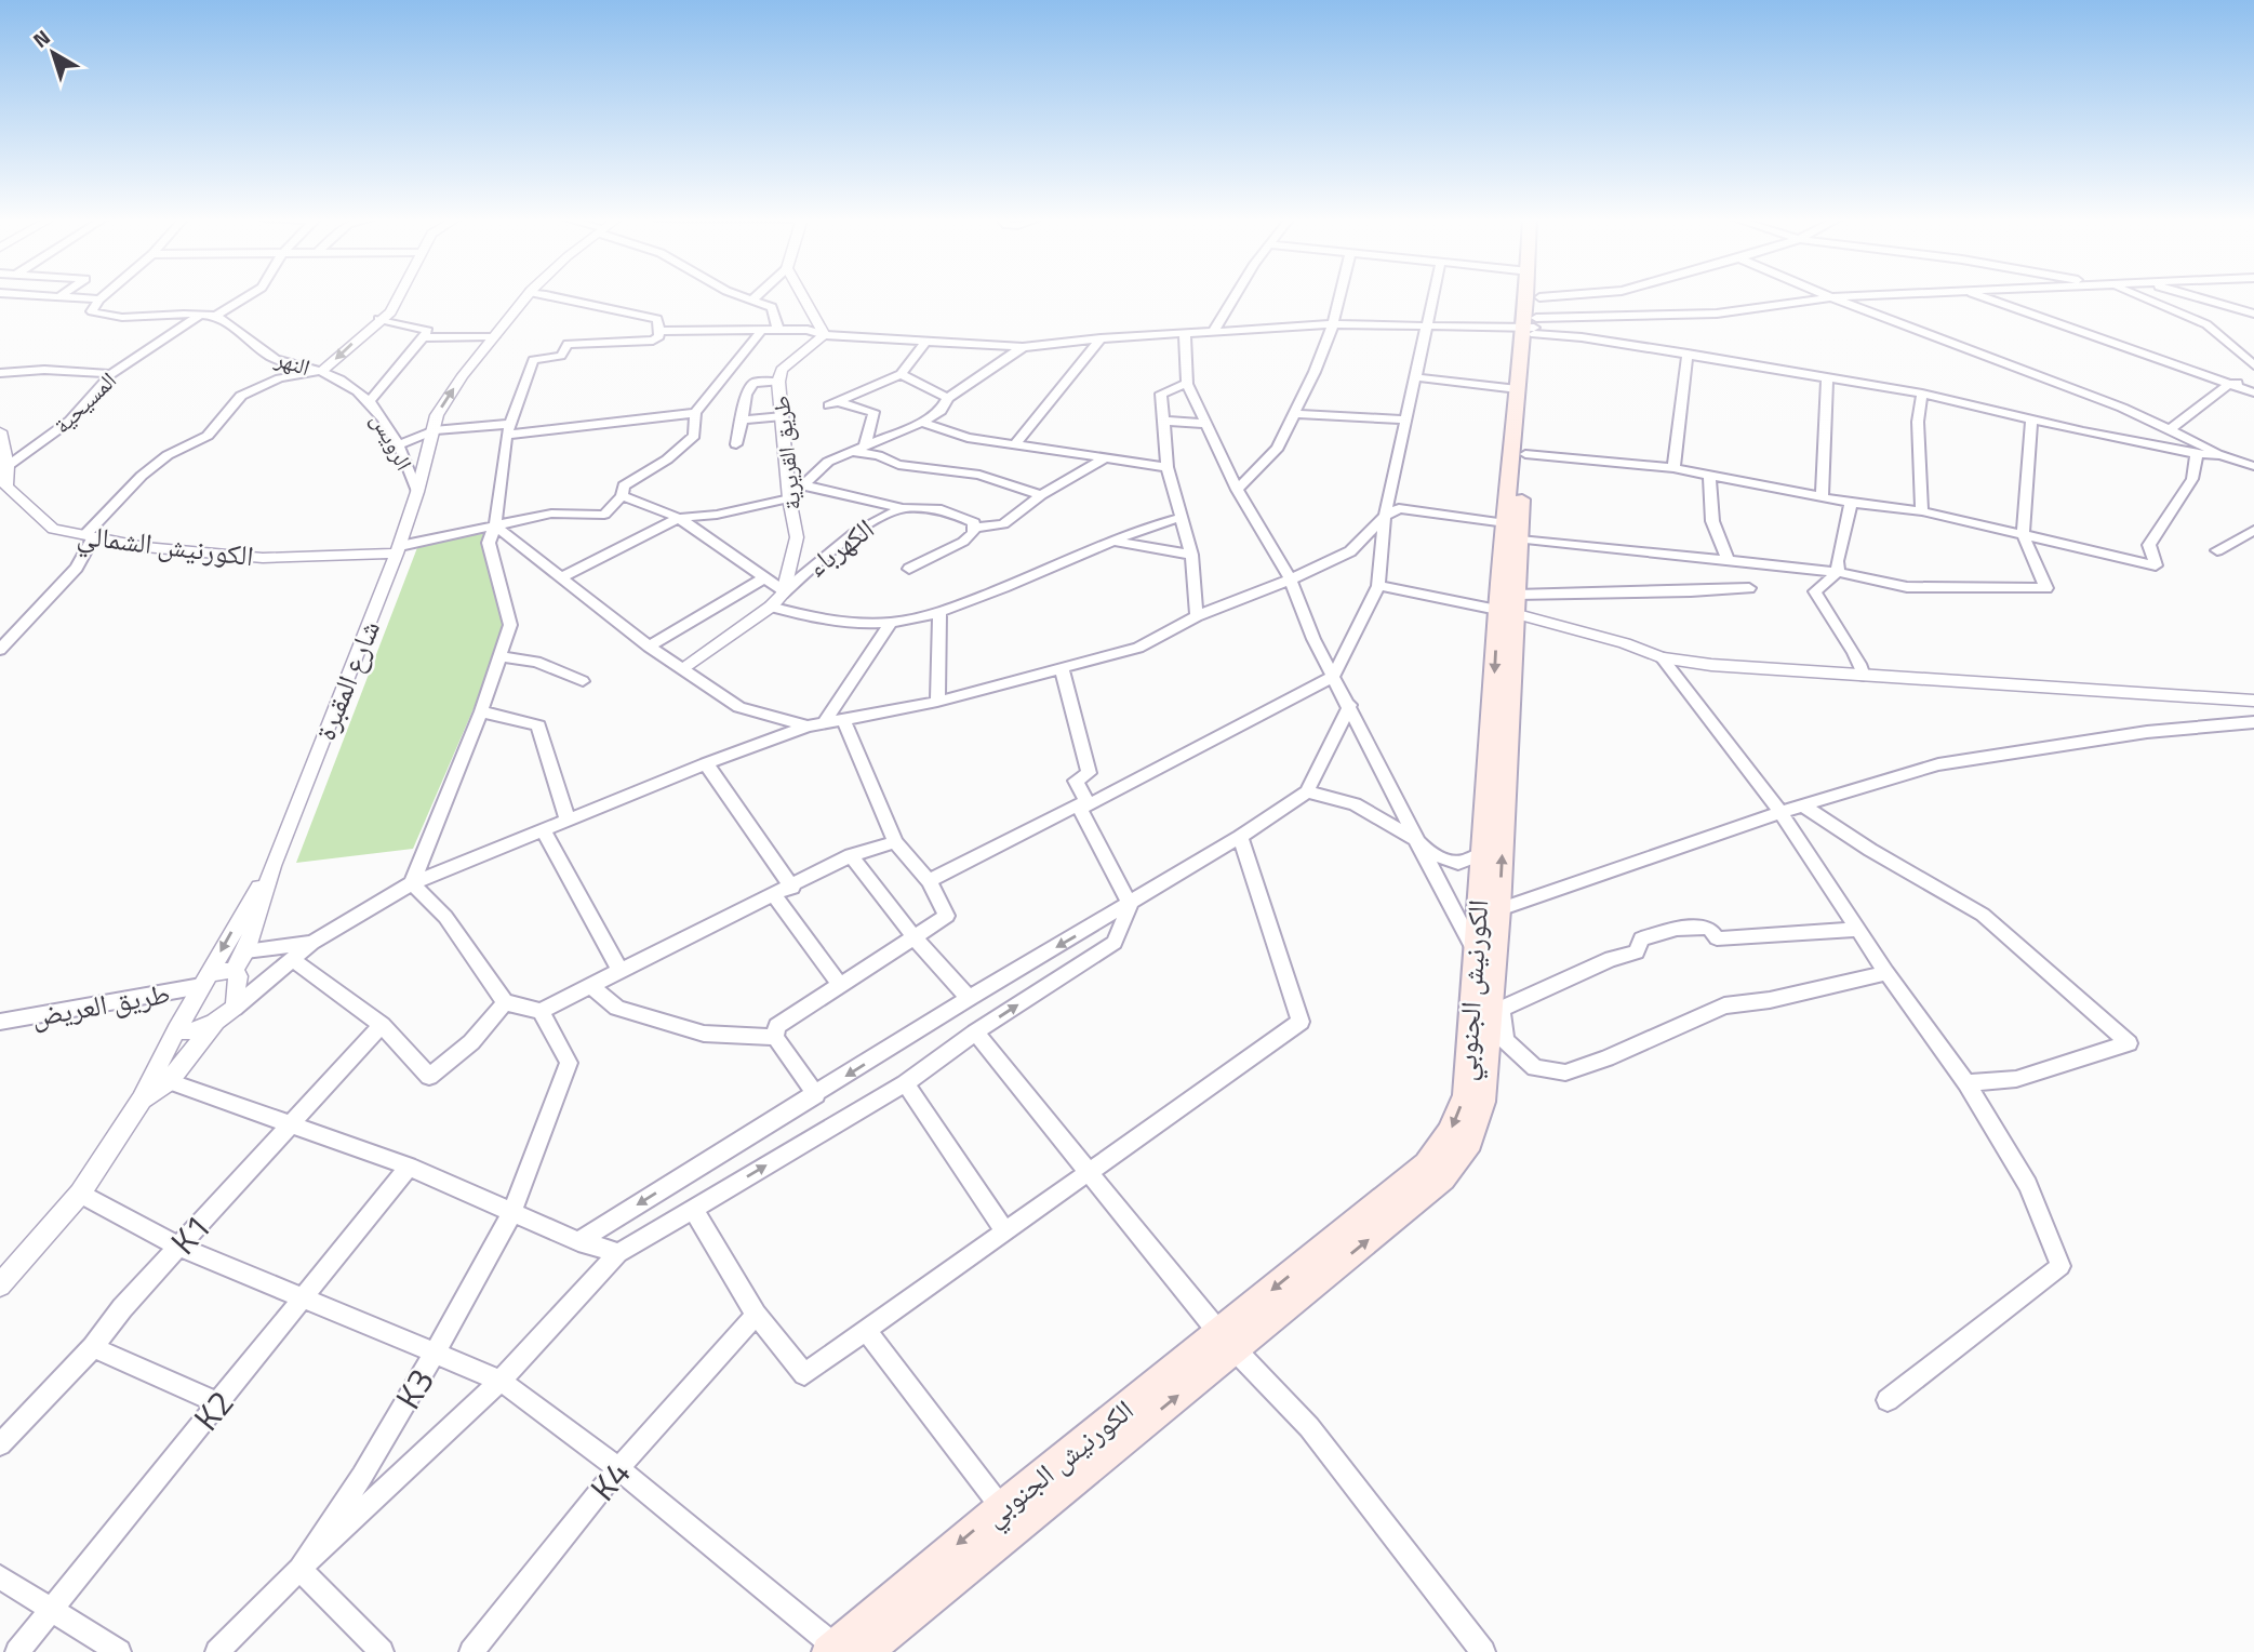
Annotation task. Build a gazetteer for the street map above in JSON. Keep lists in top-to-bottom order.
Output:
{
  "streets": {
    "main road": ["الكورنيش الجنوبي"],
    "street": [
      "النهر",
      "المسيحية",
      "الرويس",
      "طريق القريرية",
      "الكورنيش الشمالي",
      "الكهرباء",
      "شارع المقبرة",
      "طريق العريض",
      "K1",
      "K3",
      "K2",
      "K4"
    ]
  },
  "crossings": [
    ["النهر", "الرويس"],
    ["المسيحية", "الكورنيش الشمالي"],
    ["الرويس", "شارع المقبرة"],
    ["طريق القريرية", "الكهرباء"],
    ["الكورنيش الشمالي", "شارع المقبرة"]
  ],
  "north": "top left"
}
